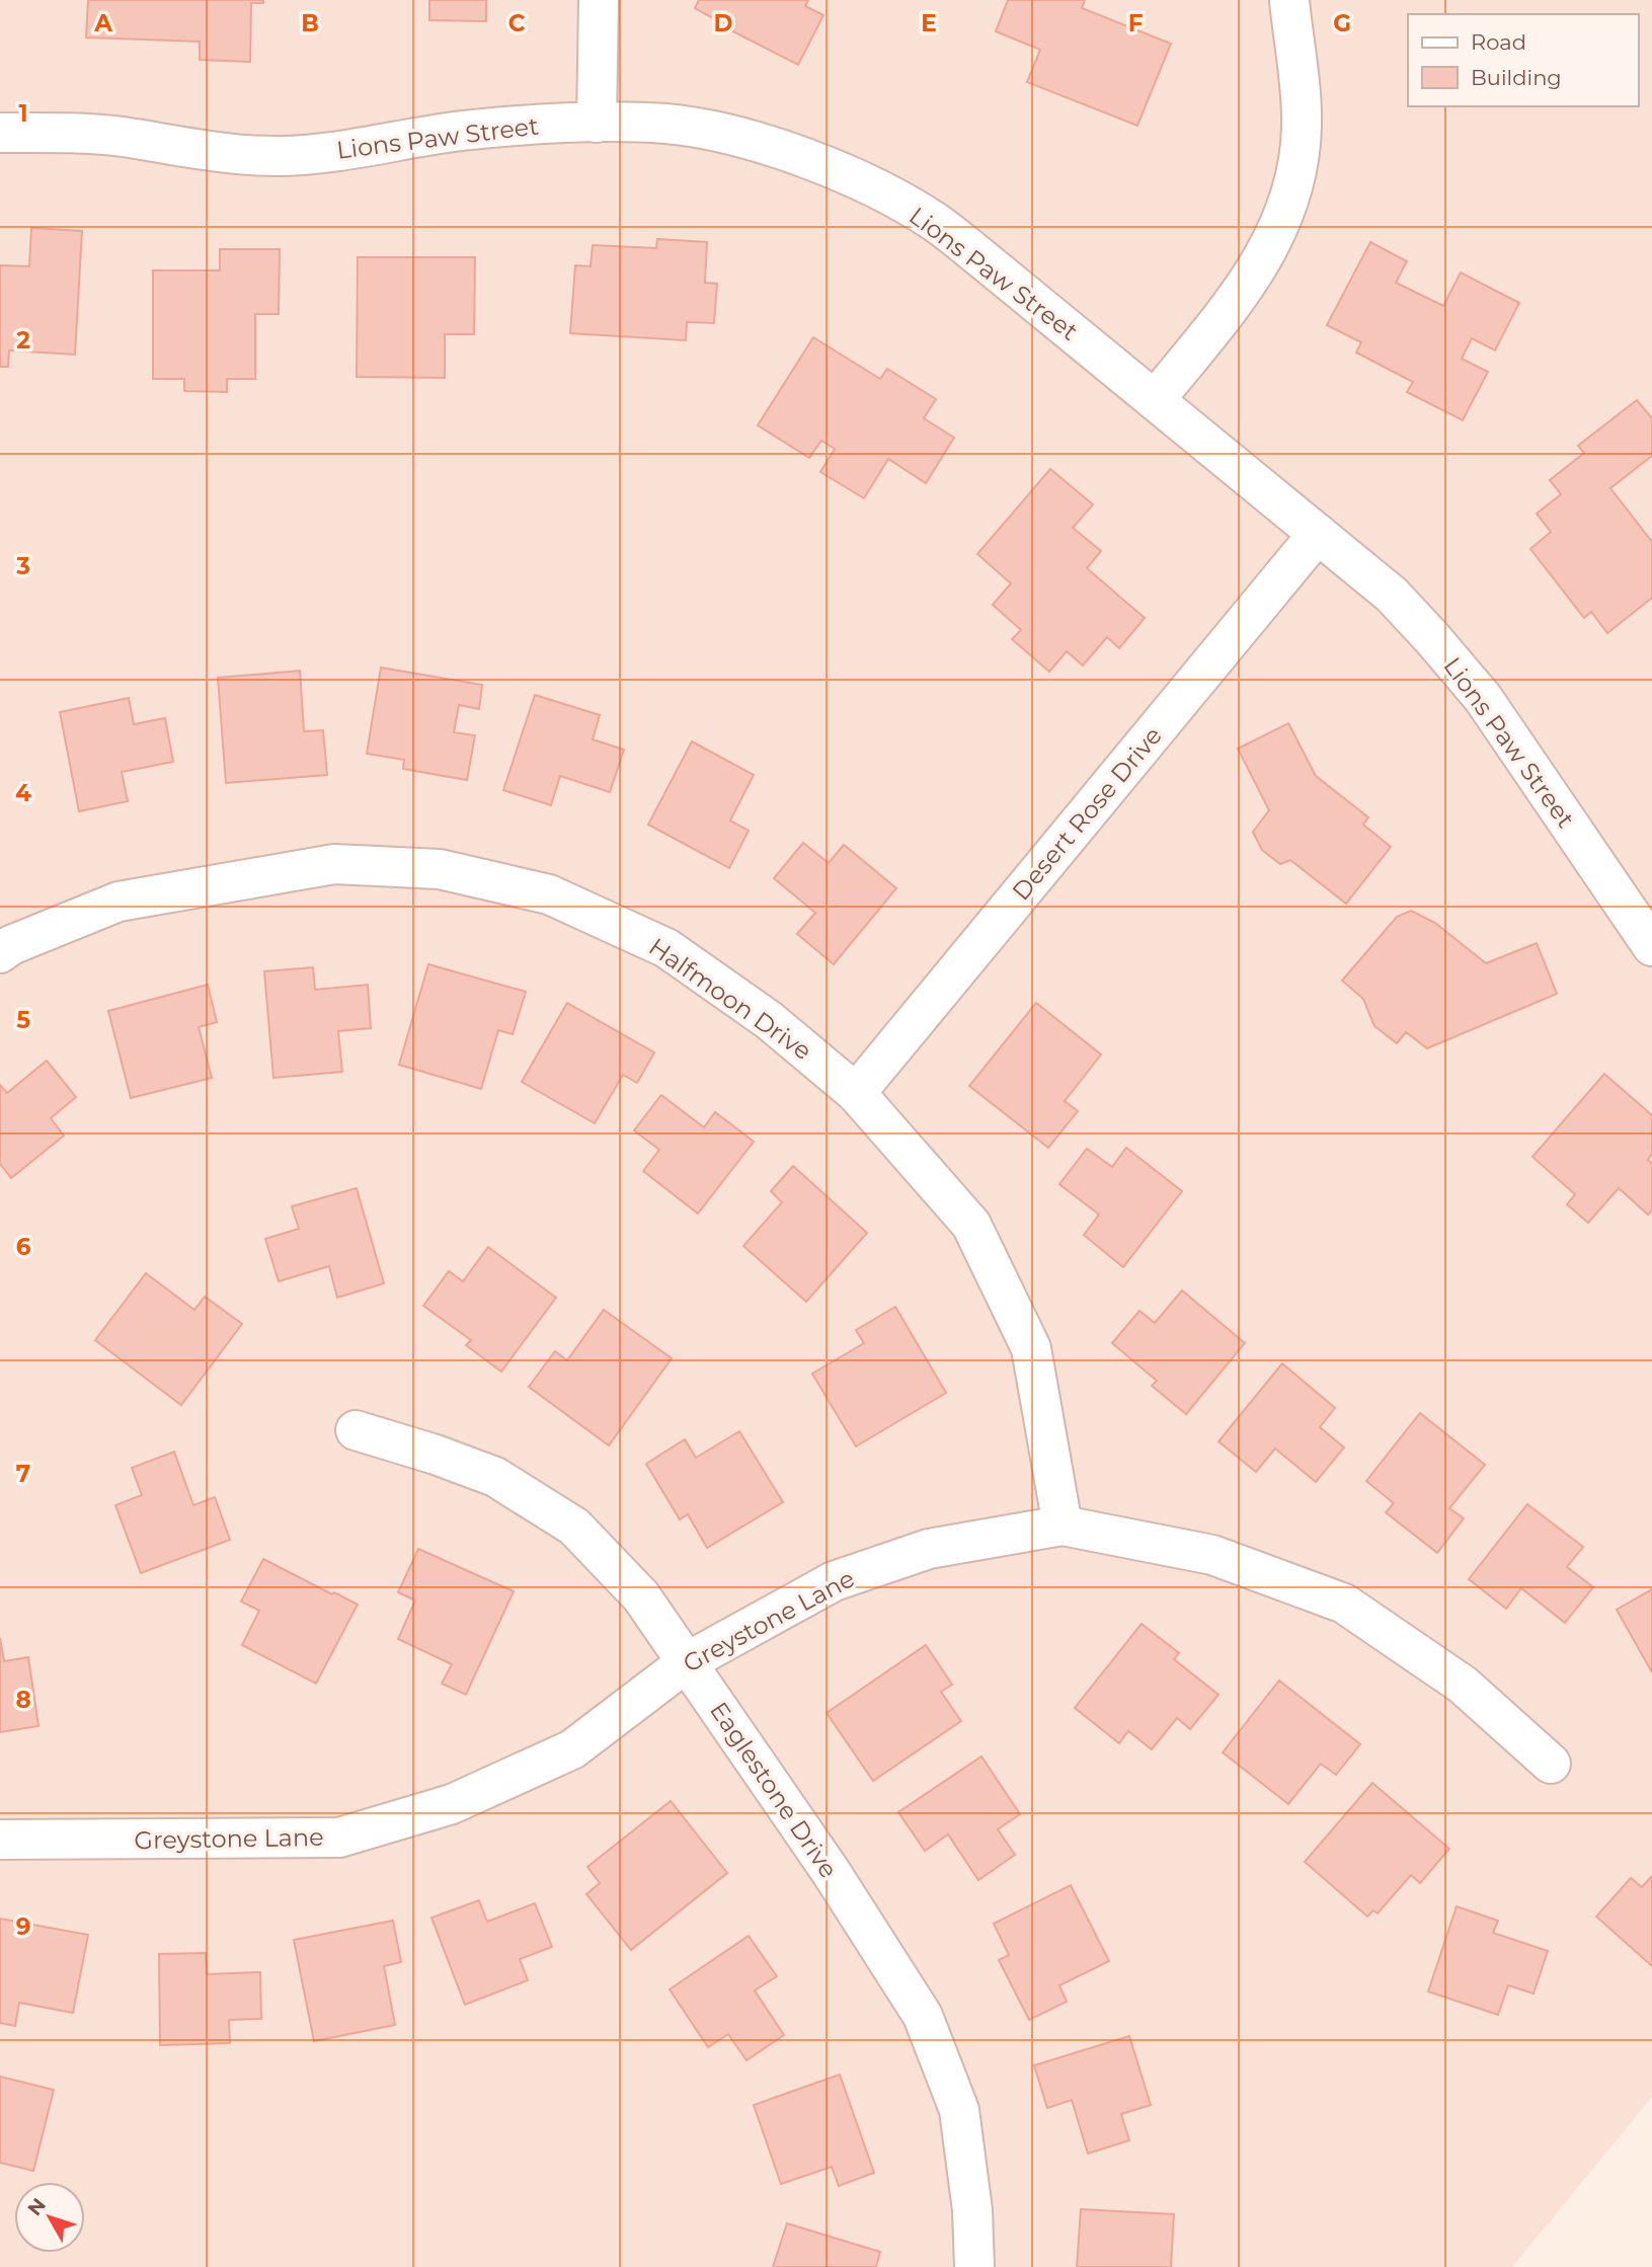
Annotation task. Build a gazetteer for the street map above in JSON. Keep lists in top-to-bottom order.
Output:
{
  "streets": {
    "street": [
      "Lions Paw Street",
      "Desert Rose Drive",
      "Halfmoon Drive",
      "Greystone Lane",
      "Eaglestone Drive"
    ]
  },
  "crossings": [
    ["Lions Paw Street", "Desert Rose Drive"],
    ["Desert Rose Drive", "Halfmoon Drive"],
    ["Halfmoon Drive", "Greystone Lane"],
    ["Greystone Lane", "Eaglestone Drive"]
  ],
  "legend": ["Road", "Building"],
  "north": "top left",
  "grid": {
    "columns": [
      "A",
      "B",
      "C",
      "D",
      "E",
      "F",
      "G"
    ],
    "rows": [
      "1",
      "2",
      "3",
      "4",
      "5",
      "6",
      "7",
      "8",
      "9"
    ]
  }
}
